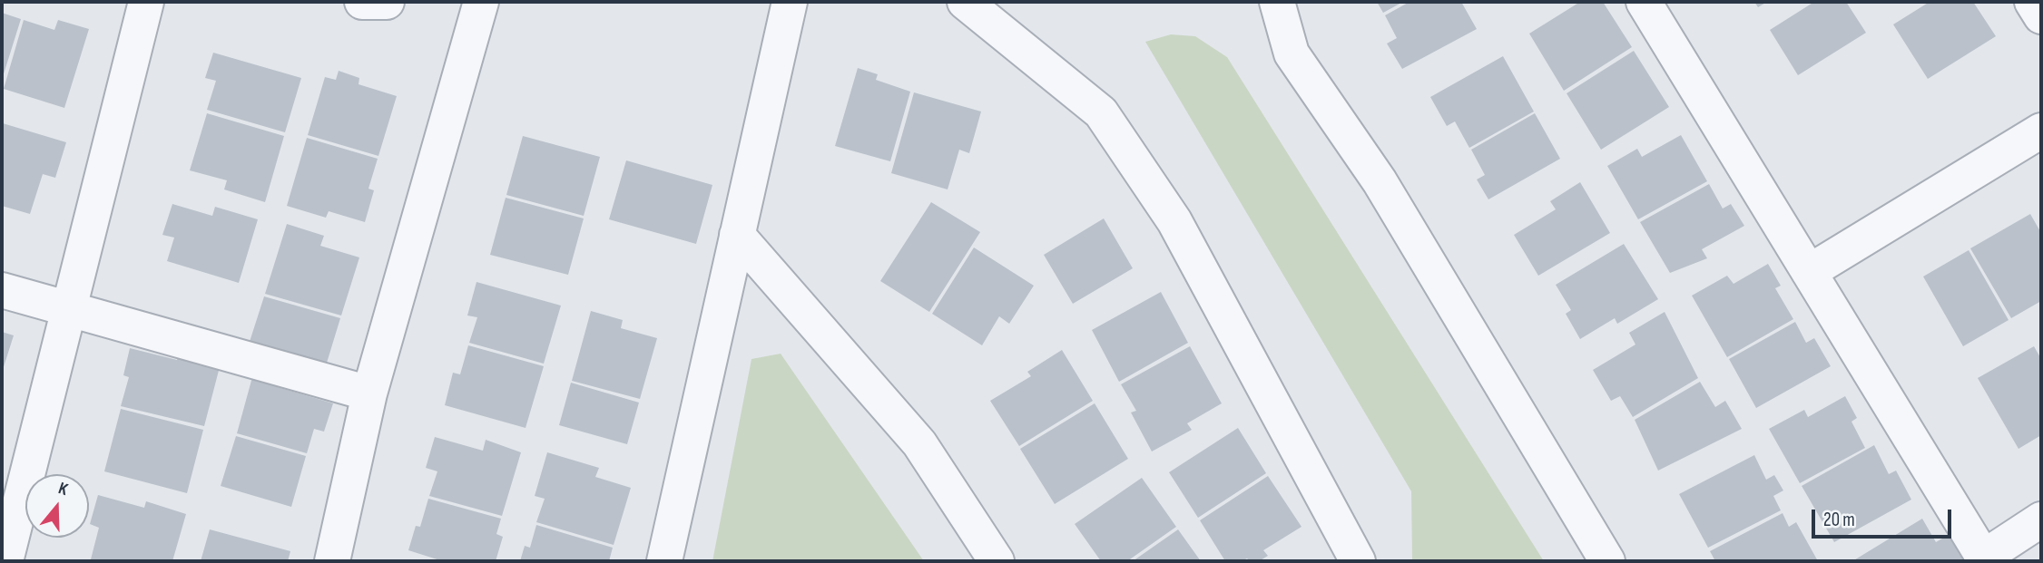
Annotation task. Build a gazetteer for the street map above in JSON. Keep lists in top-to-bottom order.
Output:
{
  "scale_bar": "20 m",
  "north": "top"
}
